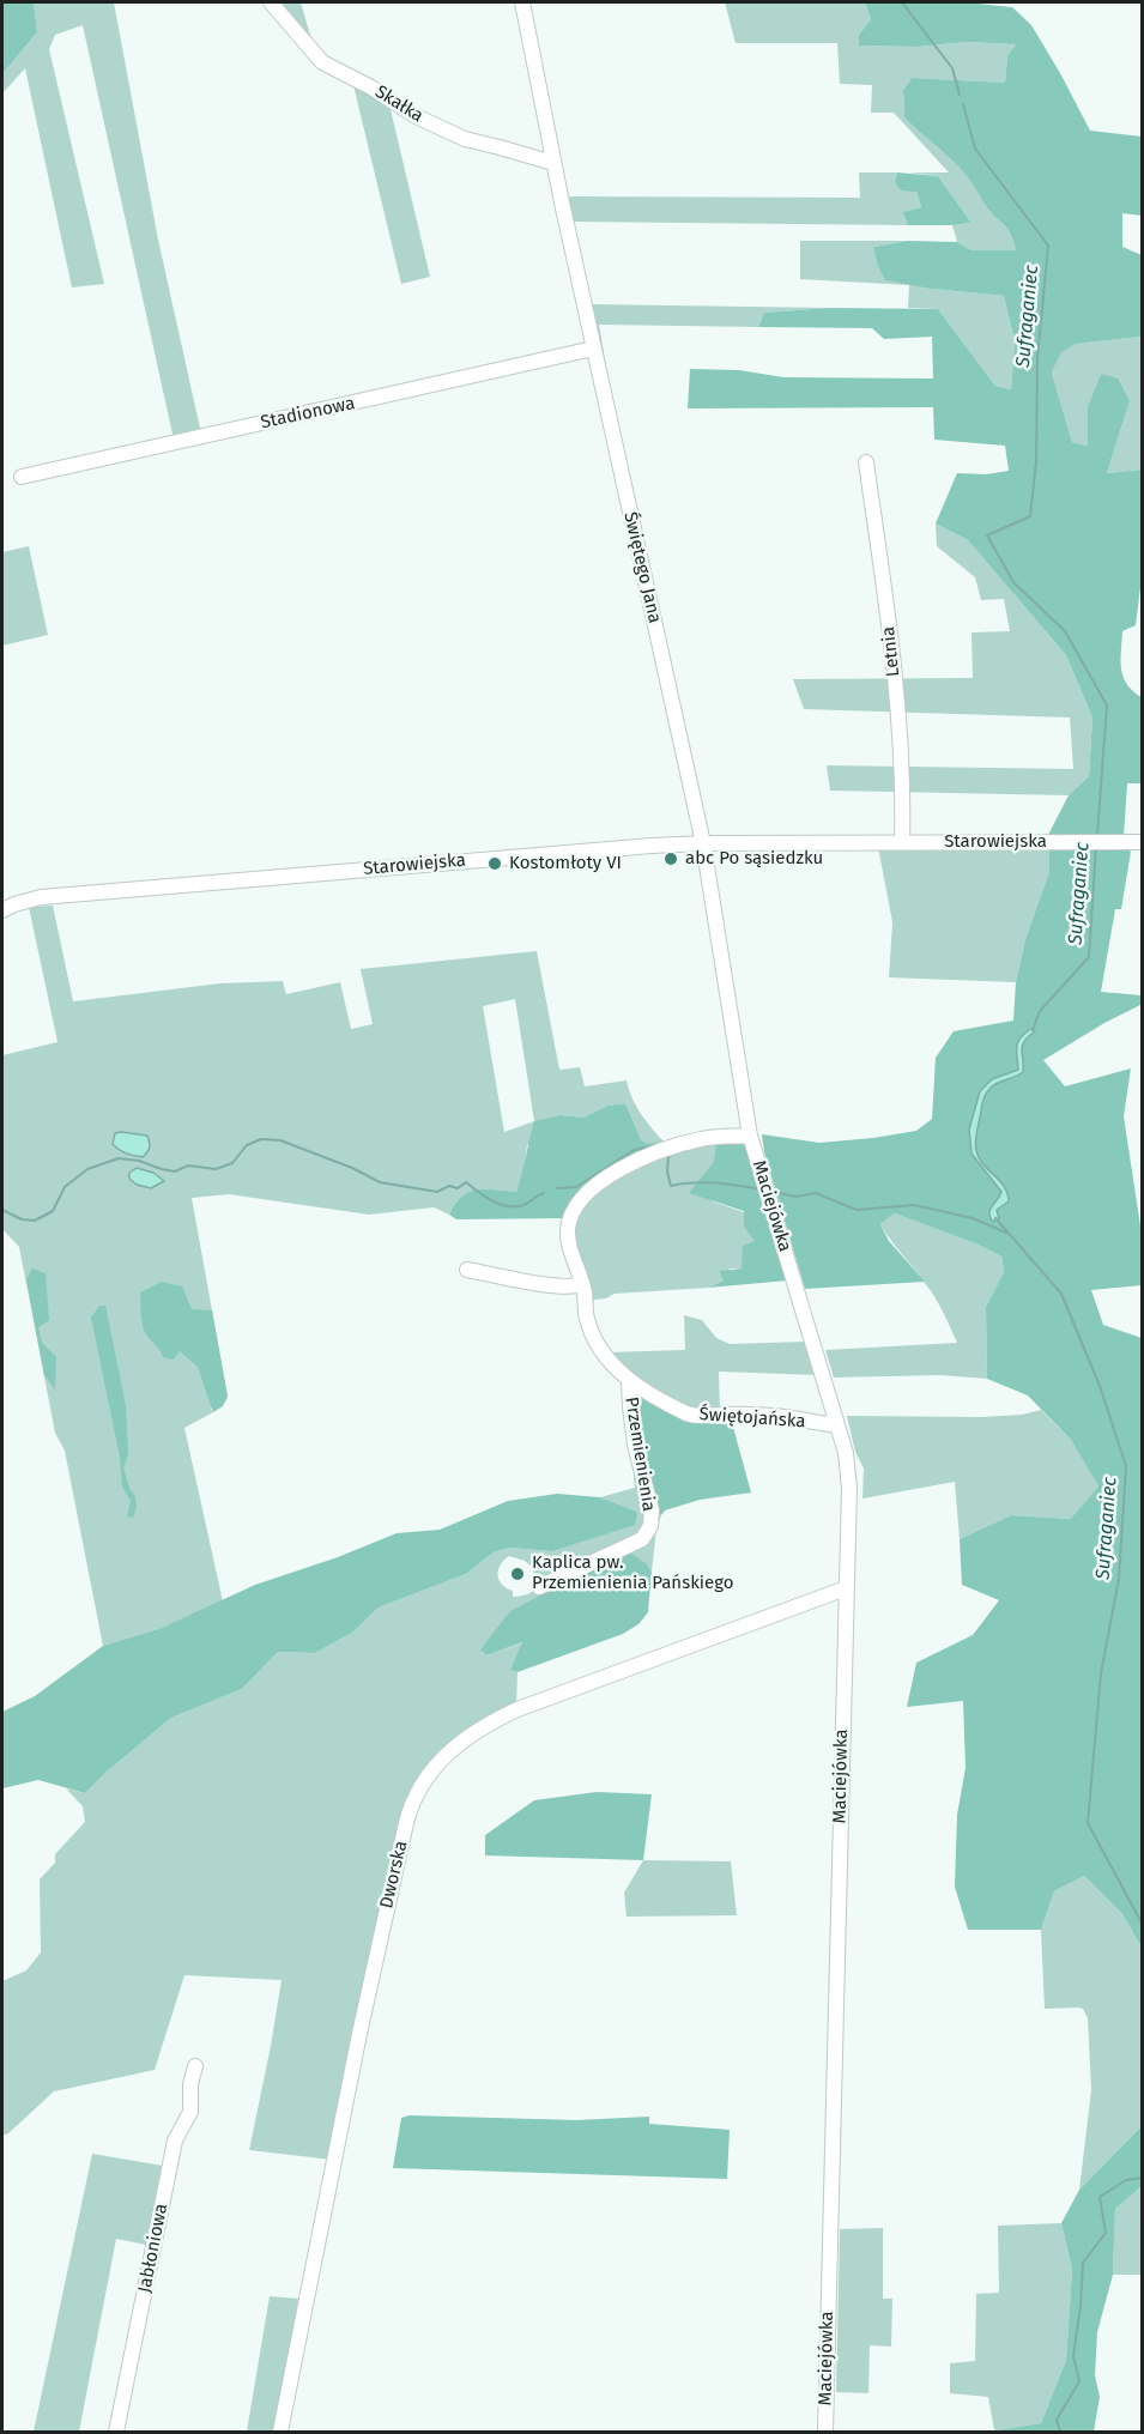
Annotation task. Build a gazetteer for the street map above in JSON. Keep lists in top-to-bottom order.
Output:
{
  "streets": {
    "street": [
      "Skałka",
      "Stadionowa",
      "Świętego Jana",
      "Letnia",
      "Starowiejska",
      "Maciejówka",
      "Świętojańska",
      "Przemienienia",
      "Dworska",
      "Jabłoniowa"
    ]
  },
  "crossings": [
    ["Skałka", "Świętego Jana"],
    ["Stadionowa", "Świętego Jana"],
    ["Świętego Jana", "Starowiejska"],
    ["Świętego Jana", "Maciejówka"],
    ["Świętego Jana", "Świętojańska"],
    ["Letnia", "Starowiejska"],
    ["Maciejówka", "Świętojańska"],
    ["Maciejówka", "Dworska"],
    ["Świętojańska", "Przemienienia"]
  ],
  "water": ["Sufraganiec"],
  "places": ["abc Po sąsiedzku", "Kostomłoty VI", "Kaplica pw. Przemienienia Pańskiego"]
}
